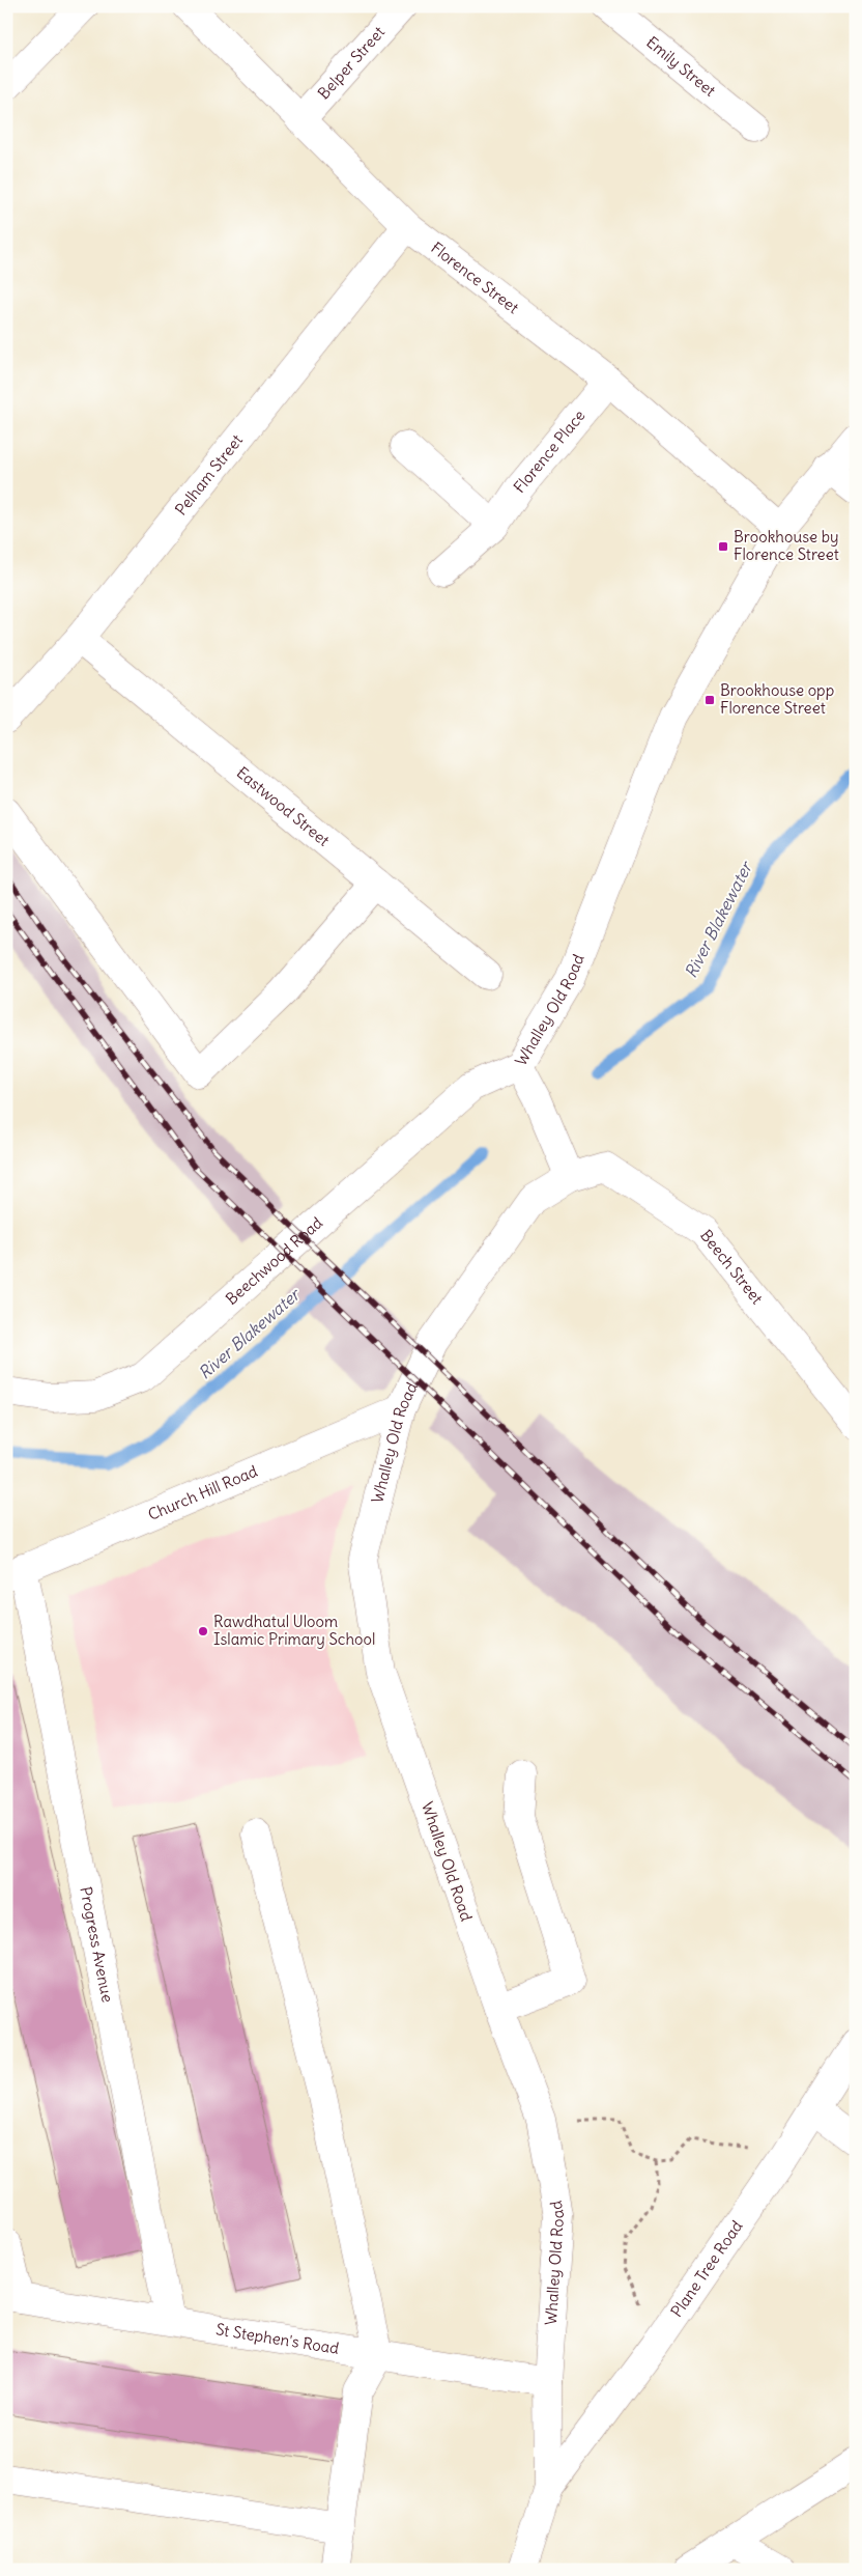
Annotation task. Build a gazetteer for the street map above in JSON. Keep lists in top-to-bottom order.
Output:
{
  "streets": {
    "street": [
      "Belper Street",
      "Emily Street",
      "Florence Street",
      "Florence Place",
      "Pelham Street",
      "Eastwood Street",
      "Whalley Old Road",
      "Beechwood Road",
      "Beech Street",
      "Church Hill Road",
      "Progress Avenue",
      "Plane Tree Road",
      "St Stephen's Road"
    ]
  },
  "crossings": [
    ["Belper Street", "Florence Street"],
    ["Florence Street", "Florence Place"],
    ["Florence Street", "Pelham Street"],
    ["Florence Street", "Whalley Old Road"],
    ["Pelham Street", "Eastwood Street"],
    ["Whalley Old Road", "Beechwood Road"],
    ["Whalley Old Road", "Beech Street"],
    ["Whalley Old Road", "Church Hill Road"],
    ["Whalley Old Road", "Plane Tree Road"],
    ["Whalley Old Road", "St Stephen's Road"],
    ["Church Hill Road", "Progress Avenue"],
    ["Progress Avenue", "St Stephen's Road"]
  ],
  "water": ["River Blakewater"],
  "places": {
    "transit": ["Brookhouse by Florence Street", "Brookhouse opp Florence Street"],
    "other": ["Rawdhatul Uloom Islamic Primary School"]
  }
}
